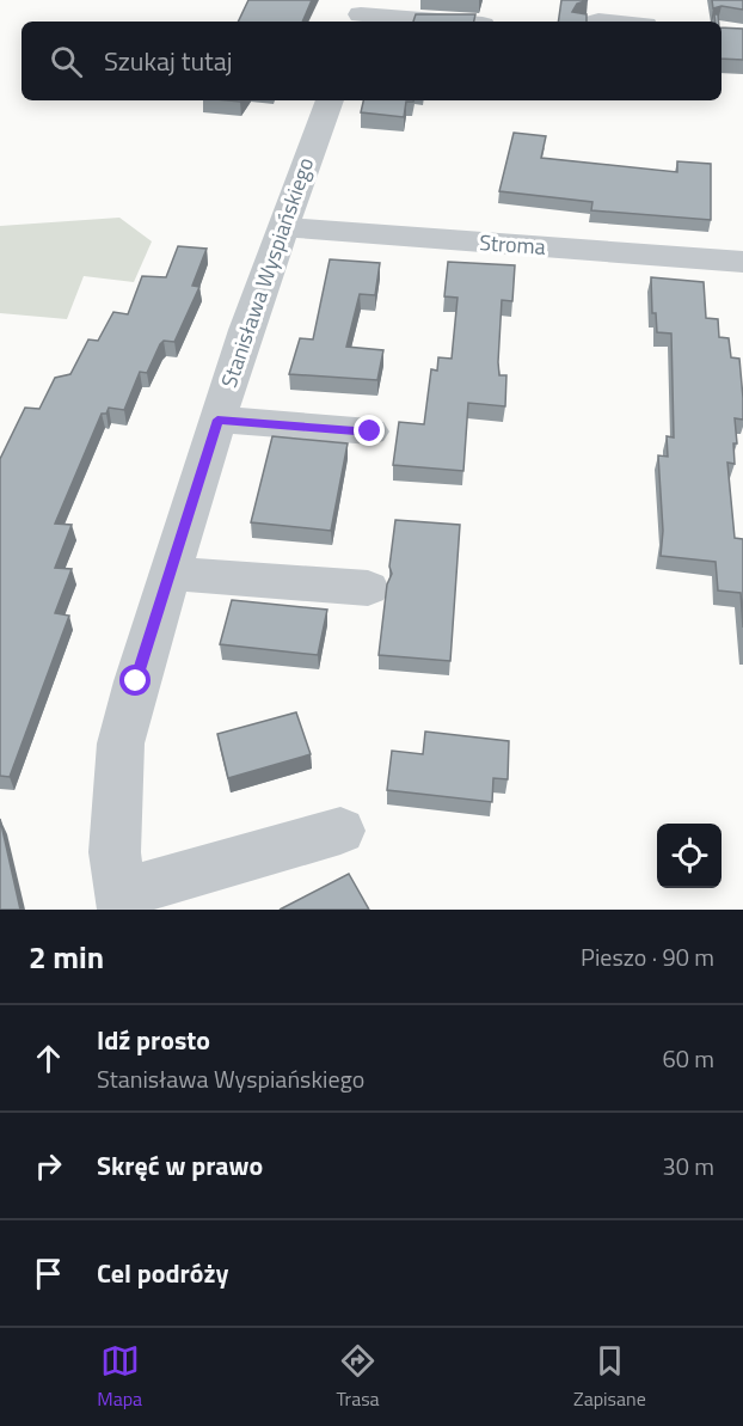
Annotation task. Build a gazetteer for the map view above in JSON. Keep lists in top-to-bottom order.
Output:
{
  "streets": {
    "street": ["Stroma", "Stanisława Wyspiańskiego"]
  },
  "crossings": [
    ["Stroma", "Stanisława Wyspiańskiego"]
  ],
  "page": {
    "search": "Szukaj tutaj",
    "heading": ["2 min", "Pieszo · 90 m"],
    "list": [
      ["Idź prosto", "Stanisława Wyspiańskiego", "60 m"],
      ["Skręć w prawo", "30 m"],
      "Cel podróży"
    ],
    "nav": ["Mapa", "Trasa", "Zapisane"]
  }
}
